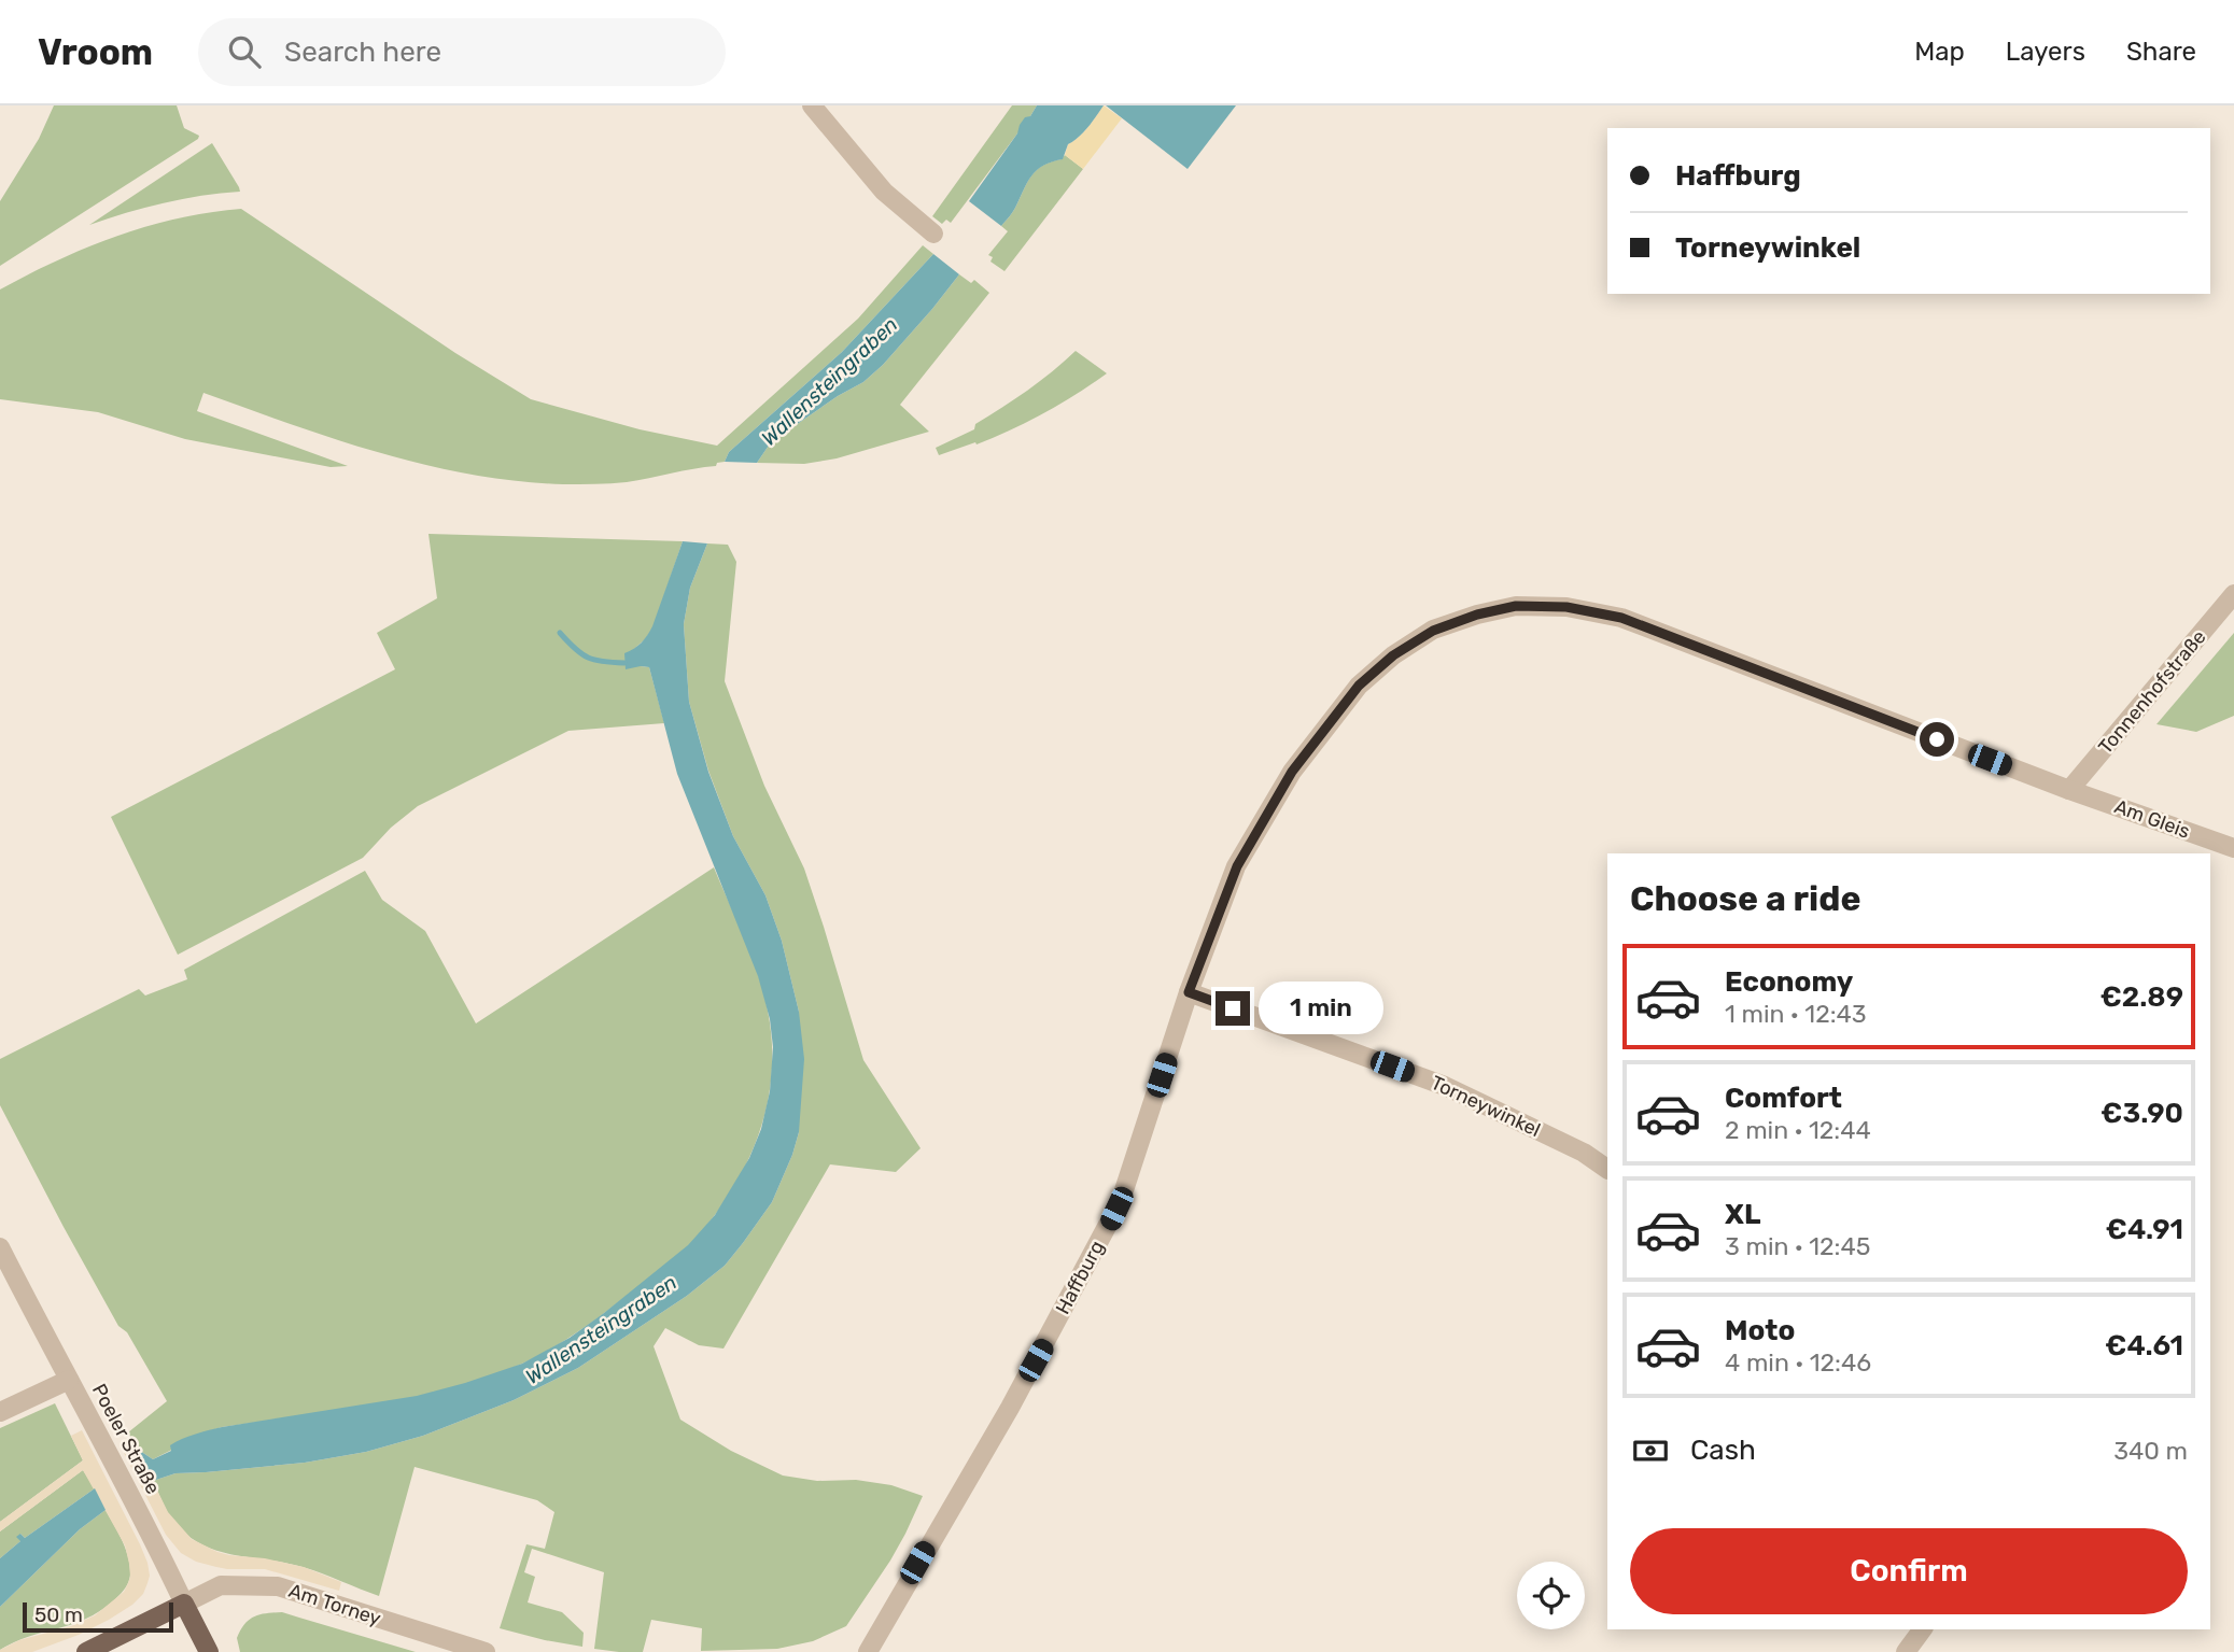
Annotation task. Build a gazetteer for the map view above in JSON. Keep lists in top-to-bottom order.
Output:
{
  "streets": {
    "main road": ["Poeler Straße"],
    "street": [
      "Tonnenhofstraße",
      "Am Gleis",
      "Torneywinkel",
      "Haffburg",
      "Am Torney"
    ]
  },
  "crossings": [
    ["Tonnenhofstraße", "Am Gleis"],
    ["Tonnenhofstraße", "Haffburg"],
    ["Am Gleis", "Haffburg"],
    ["Torneywinkel", "Haffburg"],
    ["Poeler Straße", "Am Torney"]
  ],
  "water": ["Wallensteingraben"],
  "scale_bar": "50 m",
  "page": {
    "header": "Vroom",
    "search": "Search here",
    "nav": ["Map", "Layers", "Share"],
    "banner": ["Haffburg", "Torneywinkel"],
    "heading": "Choose a ride",
    "list": [
      {
        "name": "Economy",
        "note": "1 min · 12:43",
        "value": "€2.89"
      },
      {
        "name": "Comfort",
        "note": "2 min · 12:44",
        "value": "€3.90"
      },
      {
        "name": "XL",
        "note": "3 min · 12:45",
        "value": "€4.91"
      },
      {
        "name": "Moto",
        "note": "4 min · 12:46",
        "value": "€4.61"
      }
    ],
    "bubble": "1 min",
    "pay": ["Cash", "340 m"],
    "buttons": "Confirm",
    "scale": "50 m"
  }
}
